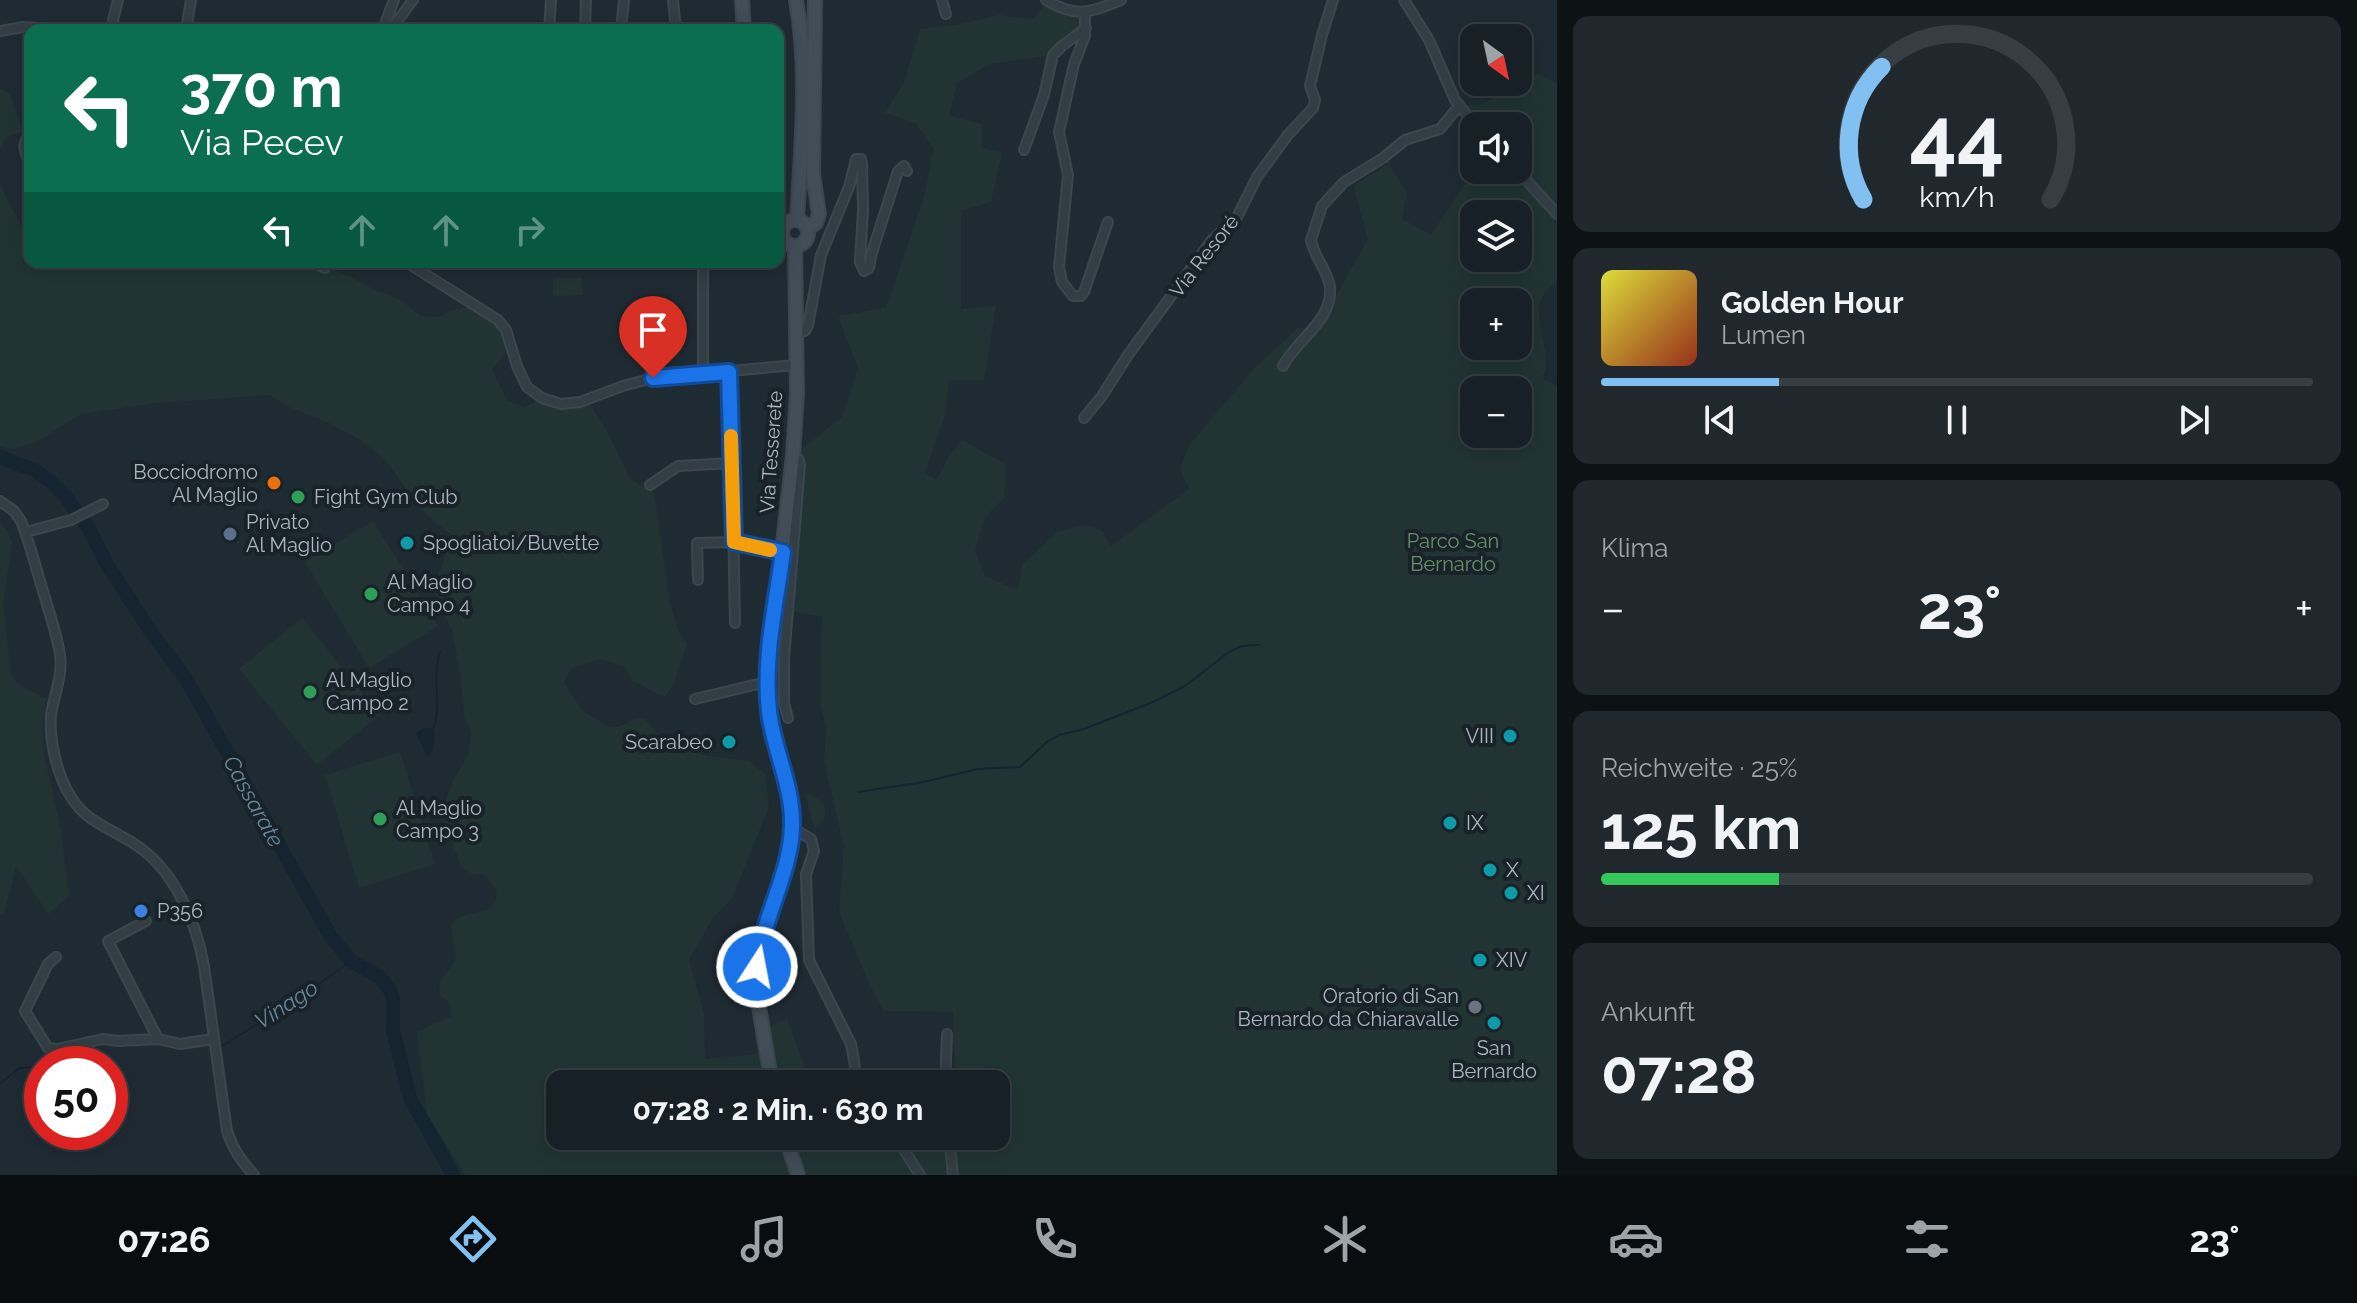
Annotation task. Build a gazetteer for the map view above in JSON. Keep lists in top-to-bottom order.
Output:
{
  "streets": {
    "main road": ["Via Tesserete"],
    "street": ["Via Resoré"]
  },
  "water": ["Cassarate", "Vinago"],
  "parks": ["Parco San Bernardo"],
  "places": [
    "Bocciodromo Al Maglio",
    "Fight Gym Club",
    "Privato Al Maglio",
    "Spogliatoi/Buvette",
    "Al Maglio Campo 4",
    "Al Maglio Campo 2",
    "VIII",
    "Scarabeo",
    "Al Maglio Campo 3",
    "IX",
    "X",
    "XI",
    "P356",
    "XIV",
    "Oratorio di San Bernardo da Chiaravalle",
    "San Bernardo"
  ],
  "north": "bottom right",
  "page": {
    "map_buttons": ["+", "−"],
    "turn": ["370 m", "Via Pecev"],
    "song": ["Golden Hour", "Lumen"],
    "tile": [
      "Klima",
      ["Reichweite · 25%", "125 km"],
      ["Ankunft", "07:28"]
    ],
    "heat": ["−", "23°", "+"],
    "limit": "50",
    "trip": "07:28 · 2 Min. · 630 m",
    "tabs": ["07:26", "23°"],
    "gauge": ["44", "km/h"]
  }
}
